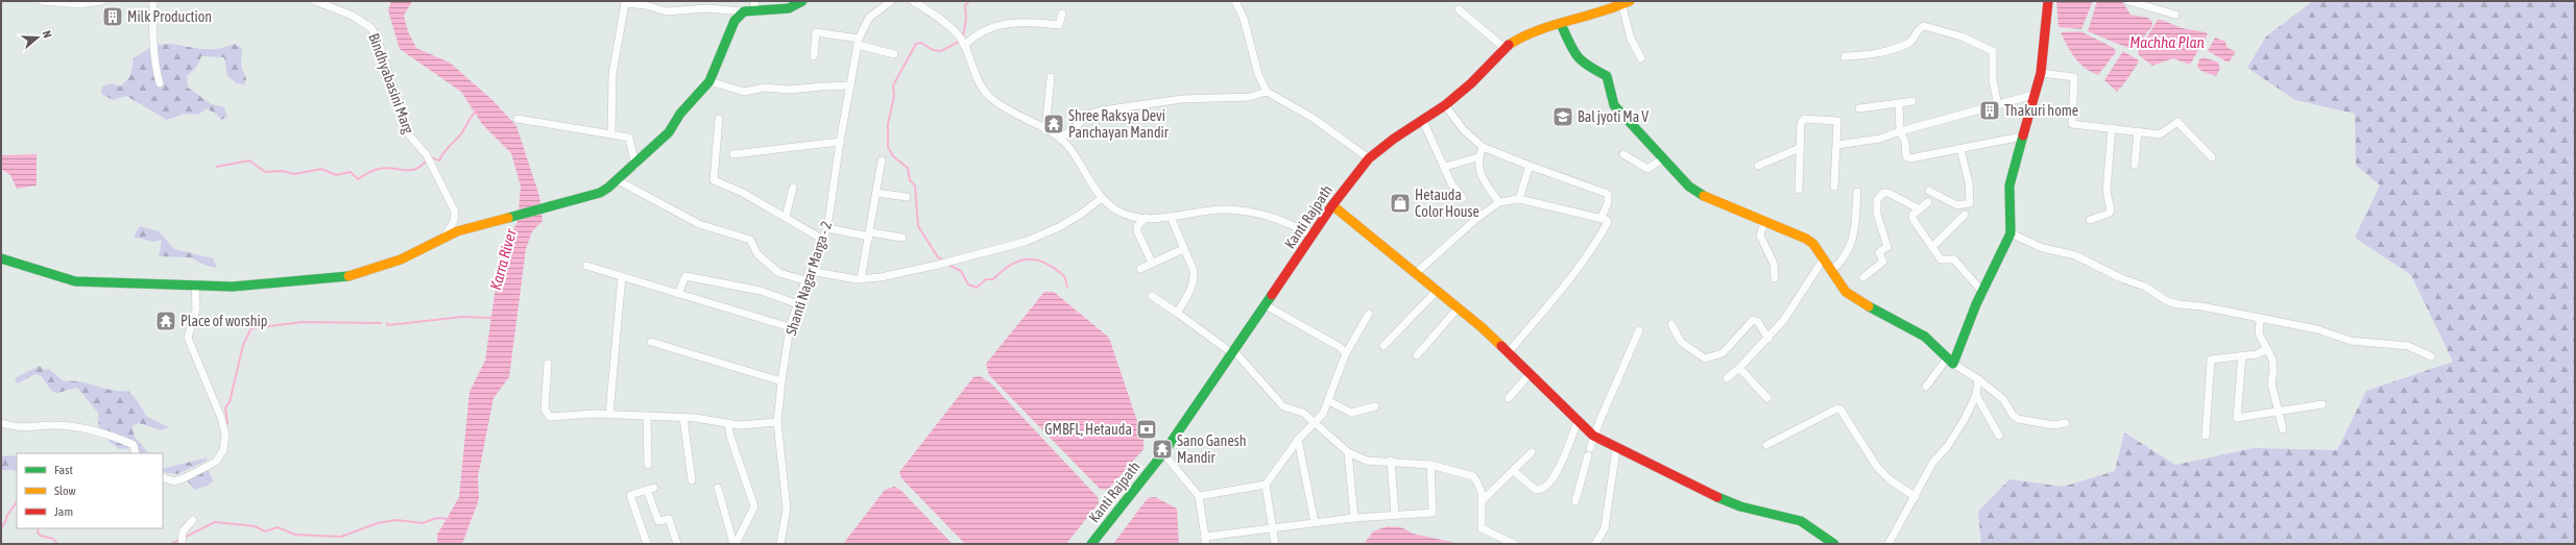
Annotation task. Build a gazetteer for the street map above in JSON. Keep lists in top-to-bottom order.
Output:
{
  "streets": {
    "main road": ["Kanti Rajpath"],
    "street": ["Bindhyabasini Marg", "Shanti Nagar Marga - 2"]
  },
  "water": ["Machha Plan", "Karra River"],
  "places": {
    "building": ["Milk Production", "Thakuri home"],
    "school or university": ["Bal jyoti Ma V"],
    "temple": ["Shree Raksya Devi Panchayan Mandir", "Place of worship", "Sano Ganesh Mandir"],
    "shop": ["Hetauda Color House"],
    "bank": ["GMBFL, Hetauda"]
  },
  "legend": ["Fast", "Slow", "Jam"],
  "north": "right"
}
